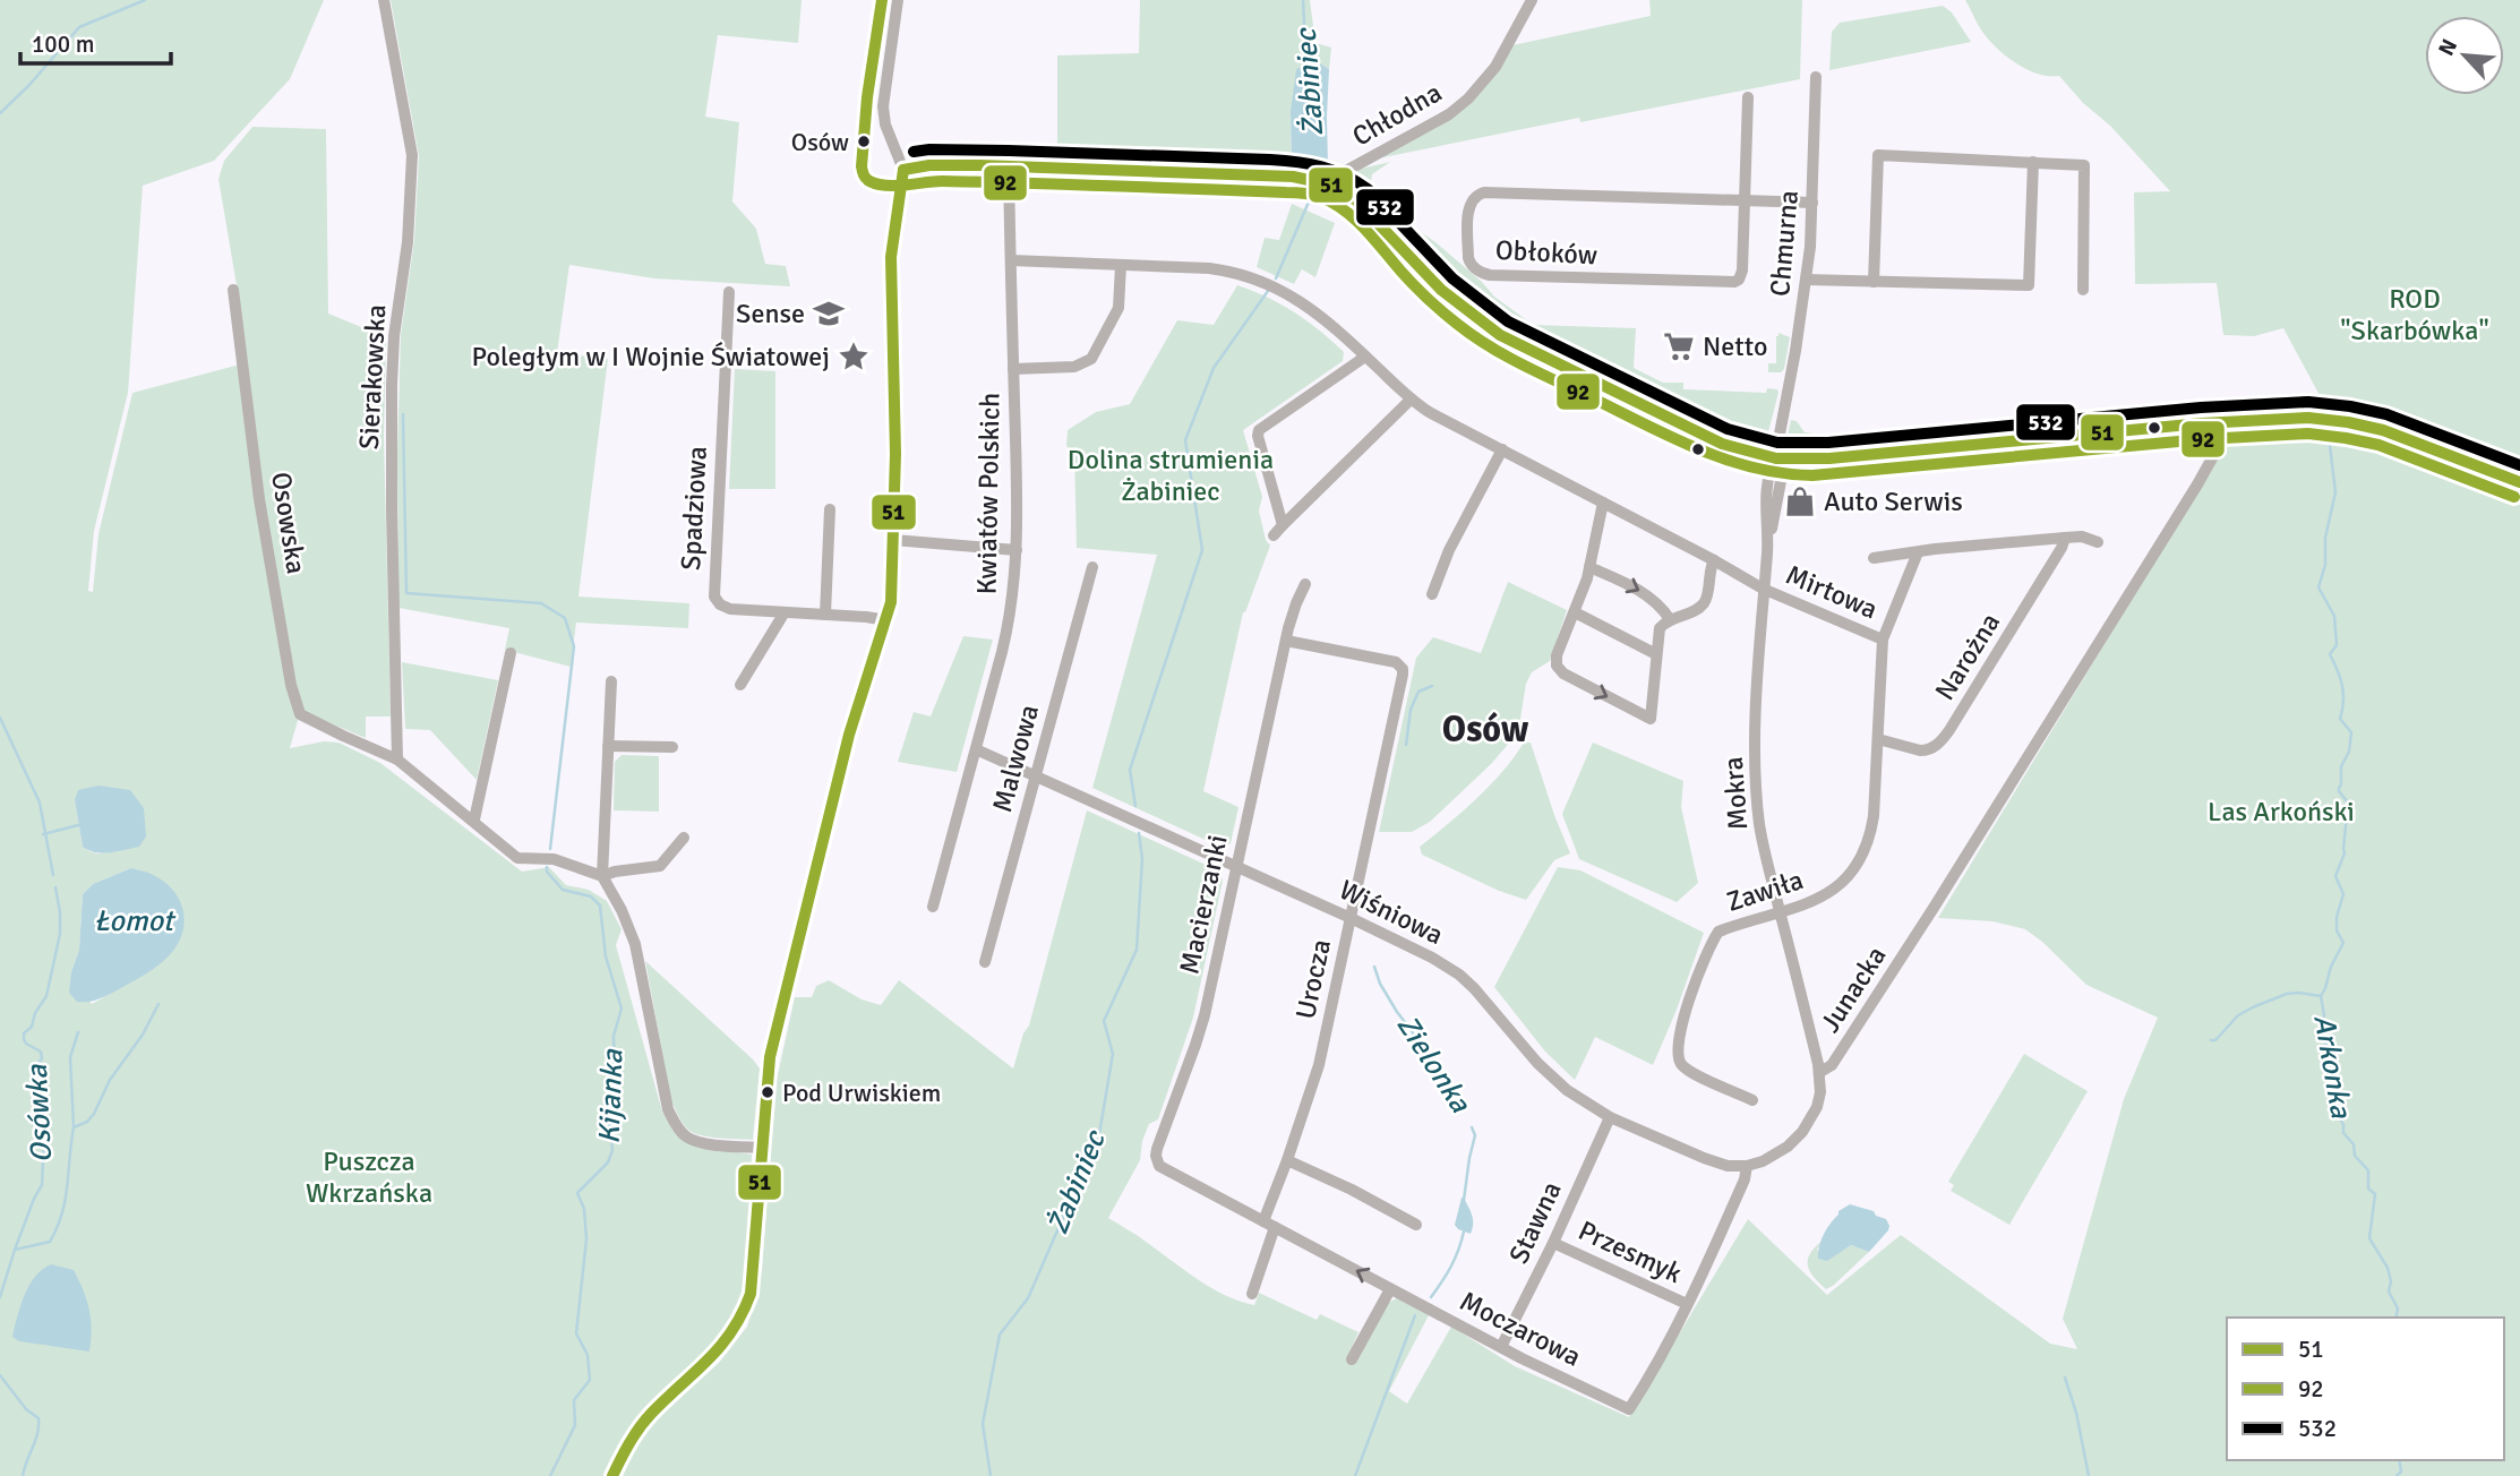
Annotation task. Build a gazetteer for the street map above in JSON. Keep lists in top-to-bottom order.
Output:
{
  "streets": {
    "street": [
      "Chłodna",
      "Chmurna",
      "Obłoków",
      "Sierakowska",
      "Kwiatów Polskich",
      "Spadziowa",
      "Osowska",
      "Mirtowa",
      "Narożna",
      "Malwowa",
      "Mokra",
      "Zawiła",
      "Macierzanki",
      "Wiśniowa",
      "Urocza",
      "Junacka",
      "Stawna",
      "Przesmyk",
      "Moczarowa"
    ]
  },
  "crossings": [
    ["Chmurna", "Obłoków"],
    ["Chmurna", "Mokra"],
    ["Sierakowska", "Osowska"],
    ["Kwiatów Polskich", "Mirtowa"],
    ["Kwiatów Polskich", "Wiśniowa"],
    ["Mirtowa", "Mokra"],
    ["Mirtowa", "Zawiła"],
    ["Narożna", "Zawiła"],
    ["Malwowa", "Wiśniowa"],
    ["Mokra", "Zawiła"],
    ["Mokra", "Junacka"],
    ["Macierzanki", "Wiśniowa"],
    ["Macierzanki", "Urocza"],
    ["Macierzanki", "Moczarowa"],
    ["Wiśniowa", "Urocza"],
    ["Wiśniowa", "Junacka"],
    ["Wiśniowa", "Stawna"],
    ["Urocza", "Moczarowa"],
    ["Stawna", "Przesmyk"],
    ["Stawna", "Moczarowa"],
    ["Przesmyk", "Moczarowa"]
  ],
  "districts": ["Osów"],
  "water": [
    "Żabiniec",
    "Łomot",
    "Zielonka",
    "Arkonka",
    "Kijanka",
    "Osówka"
  ],
  "parks": [
    "ROD \"Skarbówka\"",
    "Dolina strumienia Żabiniec",
    "Las Arkoński",
    "Puszcza Wkrzańska"
  ],
  "places": {
    "other": ["Osów", "Pod Urwiskiem"],
    "school or university": ["Sense"],
    "supermarket": ["Netto"],
    "place": ["Poległym w I Wojnie Światowej"],
    "shop": ["Auto Serwis"]
  },
  "lines": ["transit line 92", "transit line 532", "transit line 51"],
  "legend": ["51", "92", "532"],
  "scale_bar": "100 m",
  "north": "top left"
}
